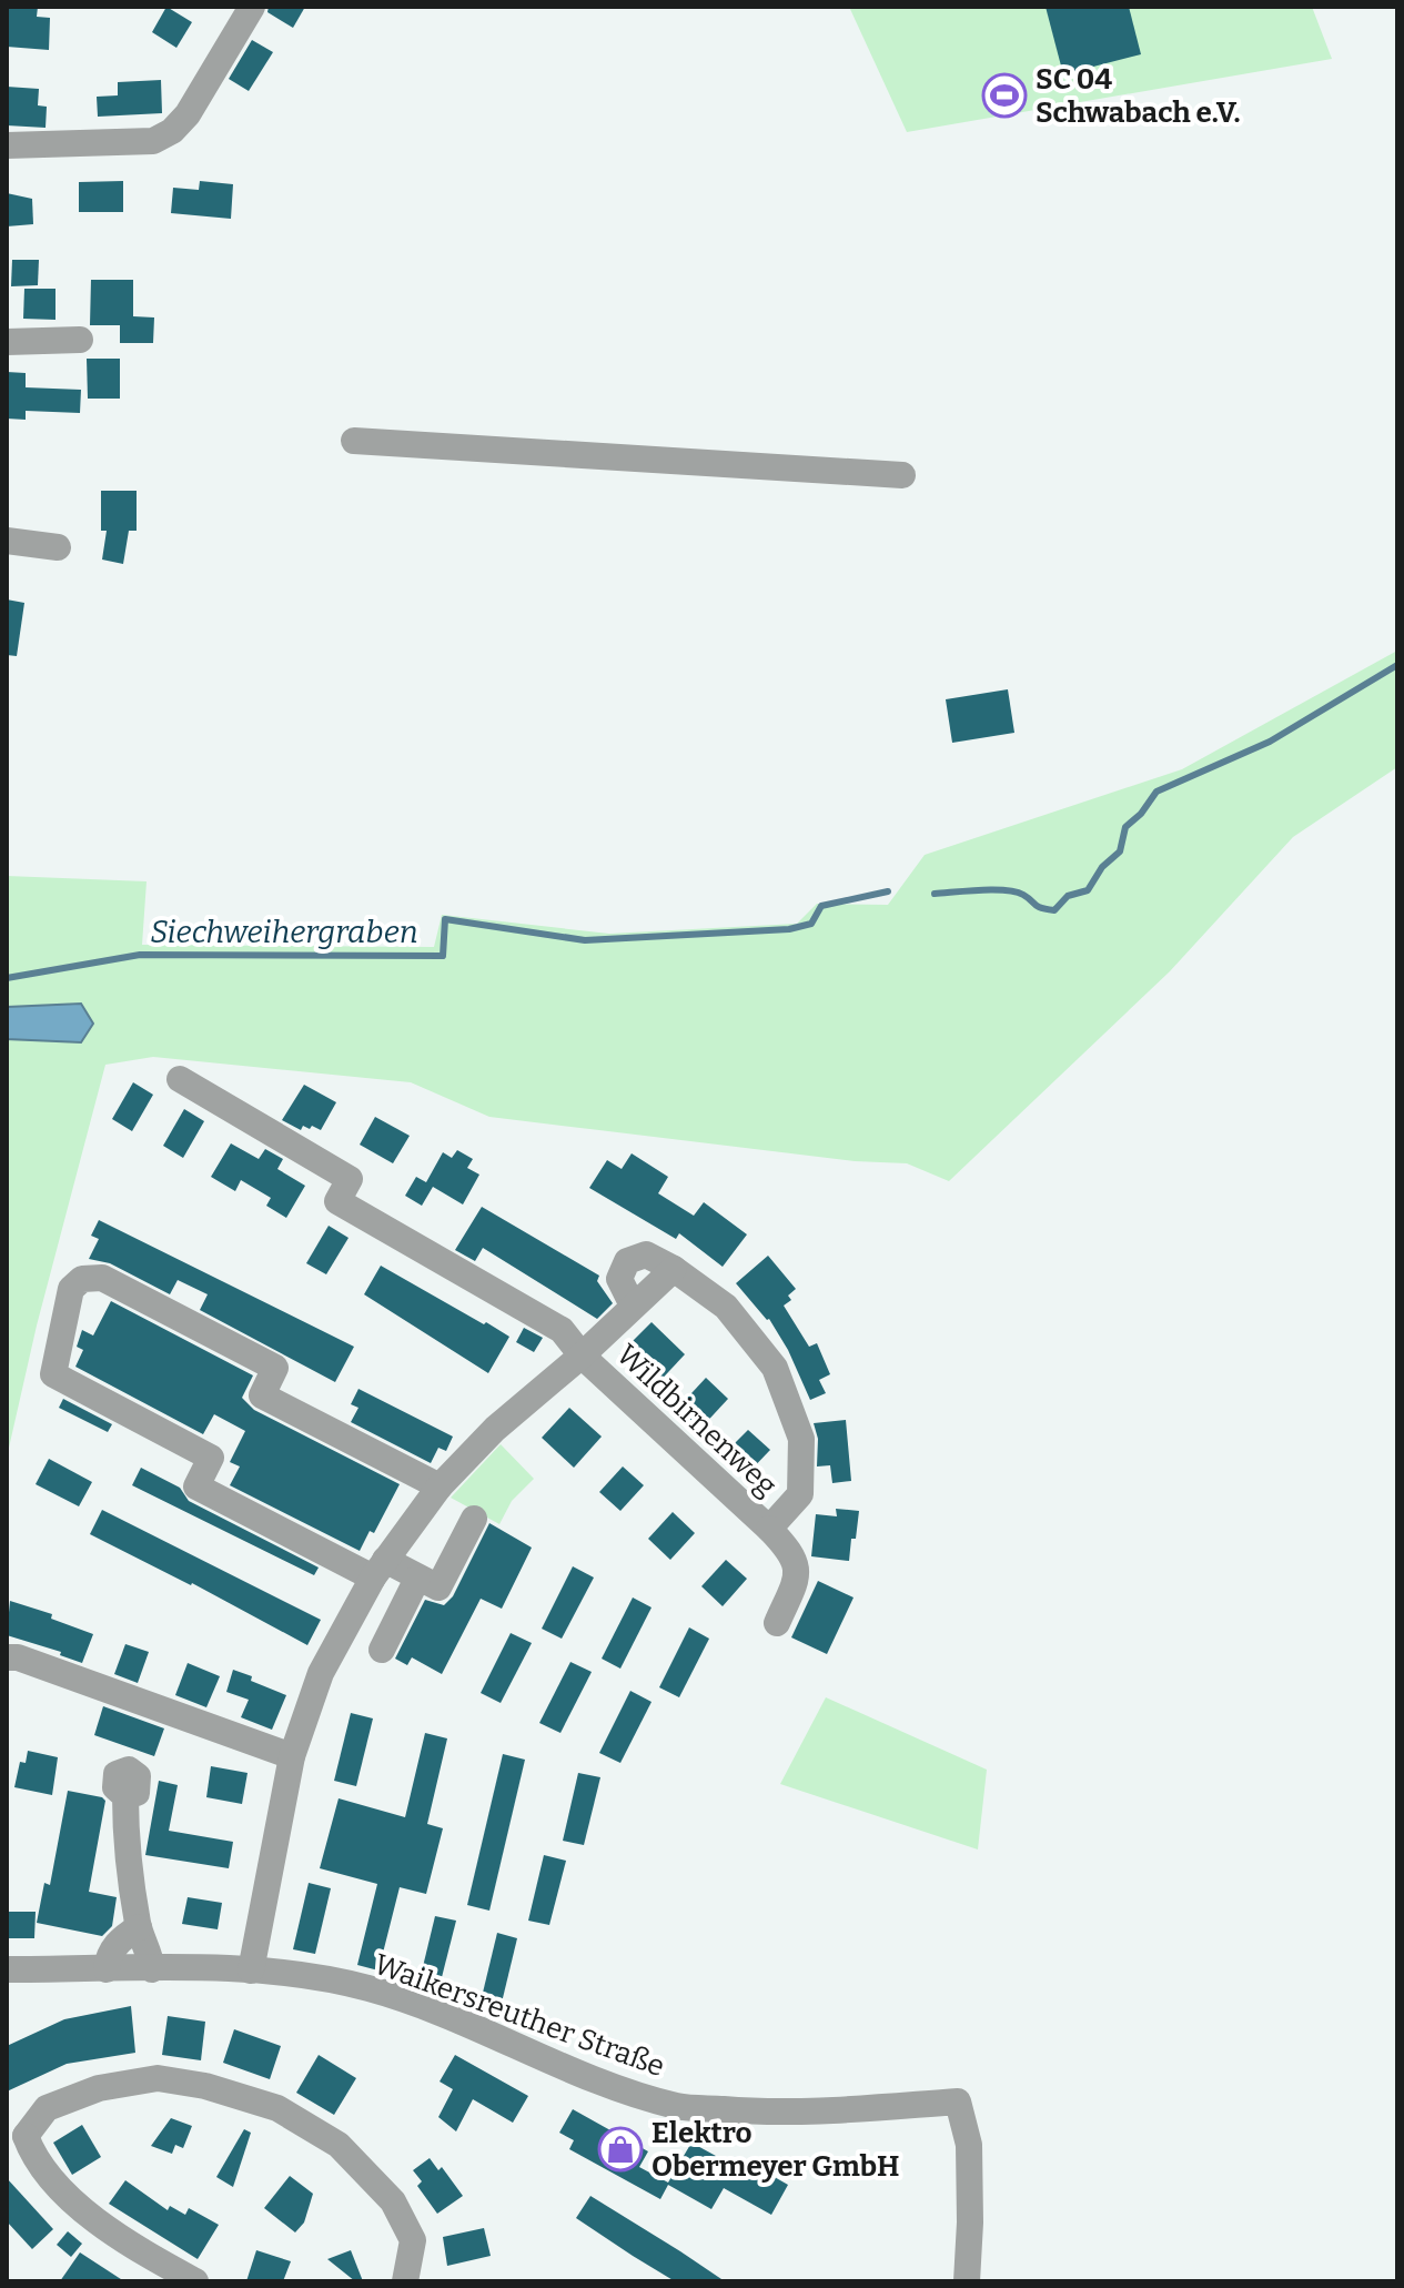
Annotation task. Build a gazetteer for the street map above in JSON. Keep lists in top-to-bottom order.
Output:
{
  "streets": {
    "street": ["Wildbirnenweg", "Waikersreuther Straße"]
  },
  "crossings": [
    ["Wildbirnenweg", "Waikersreuther Straße"]
  ],
  "water": ["Siechweihergraben"],
  "places": {
    "sports": ["SC 04 Schwabach e.V."],
    "shop": ["Elektro Obermeyer GmbH"]
  }
}
